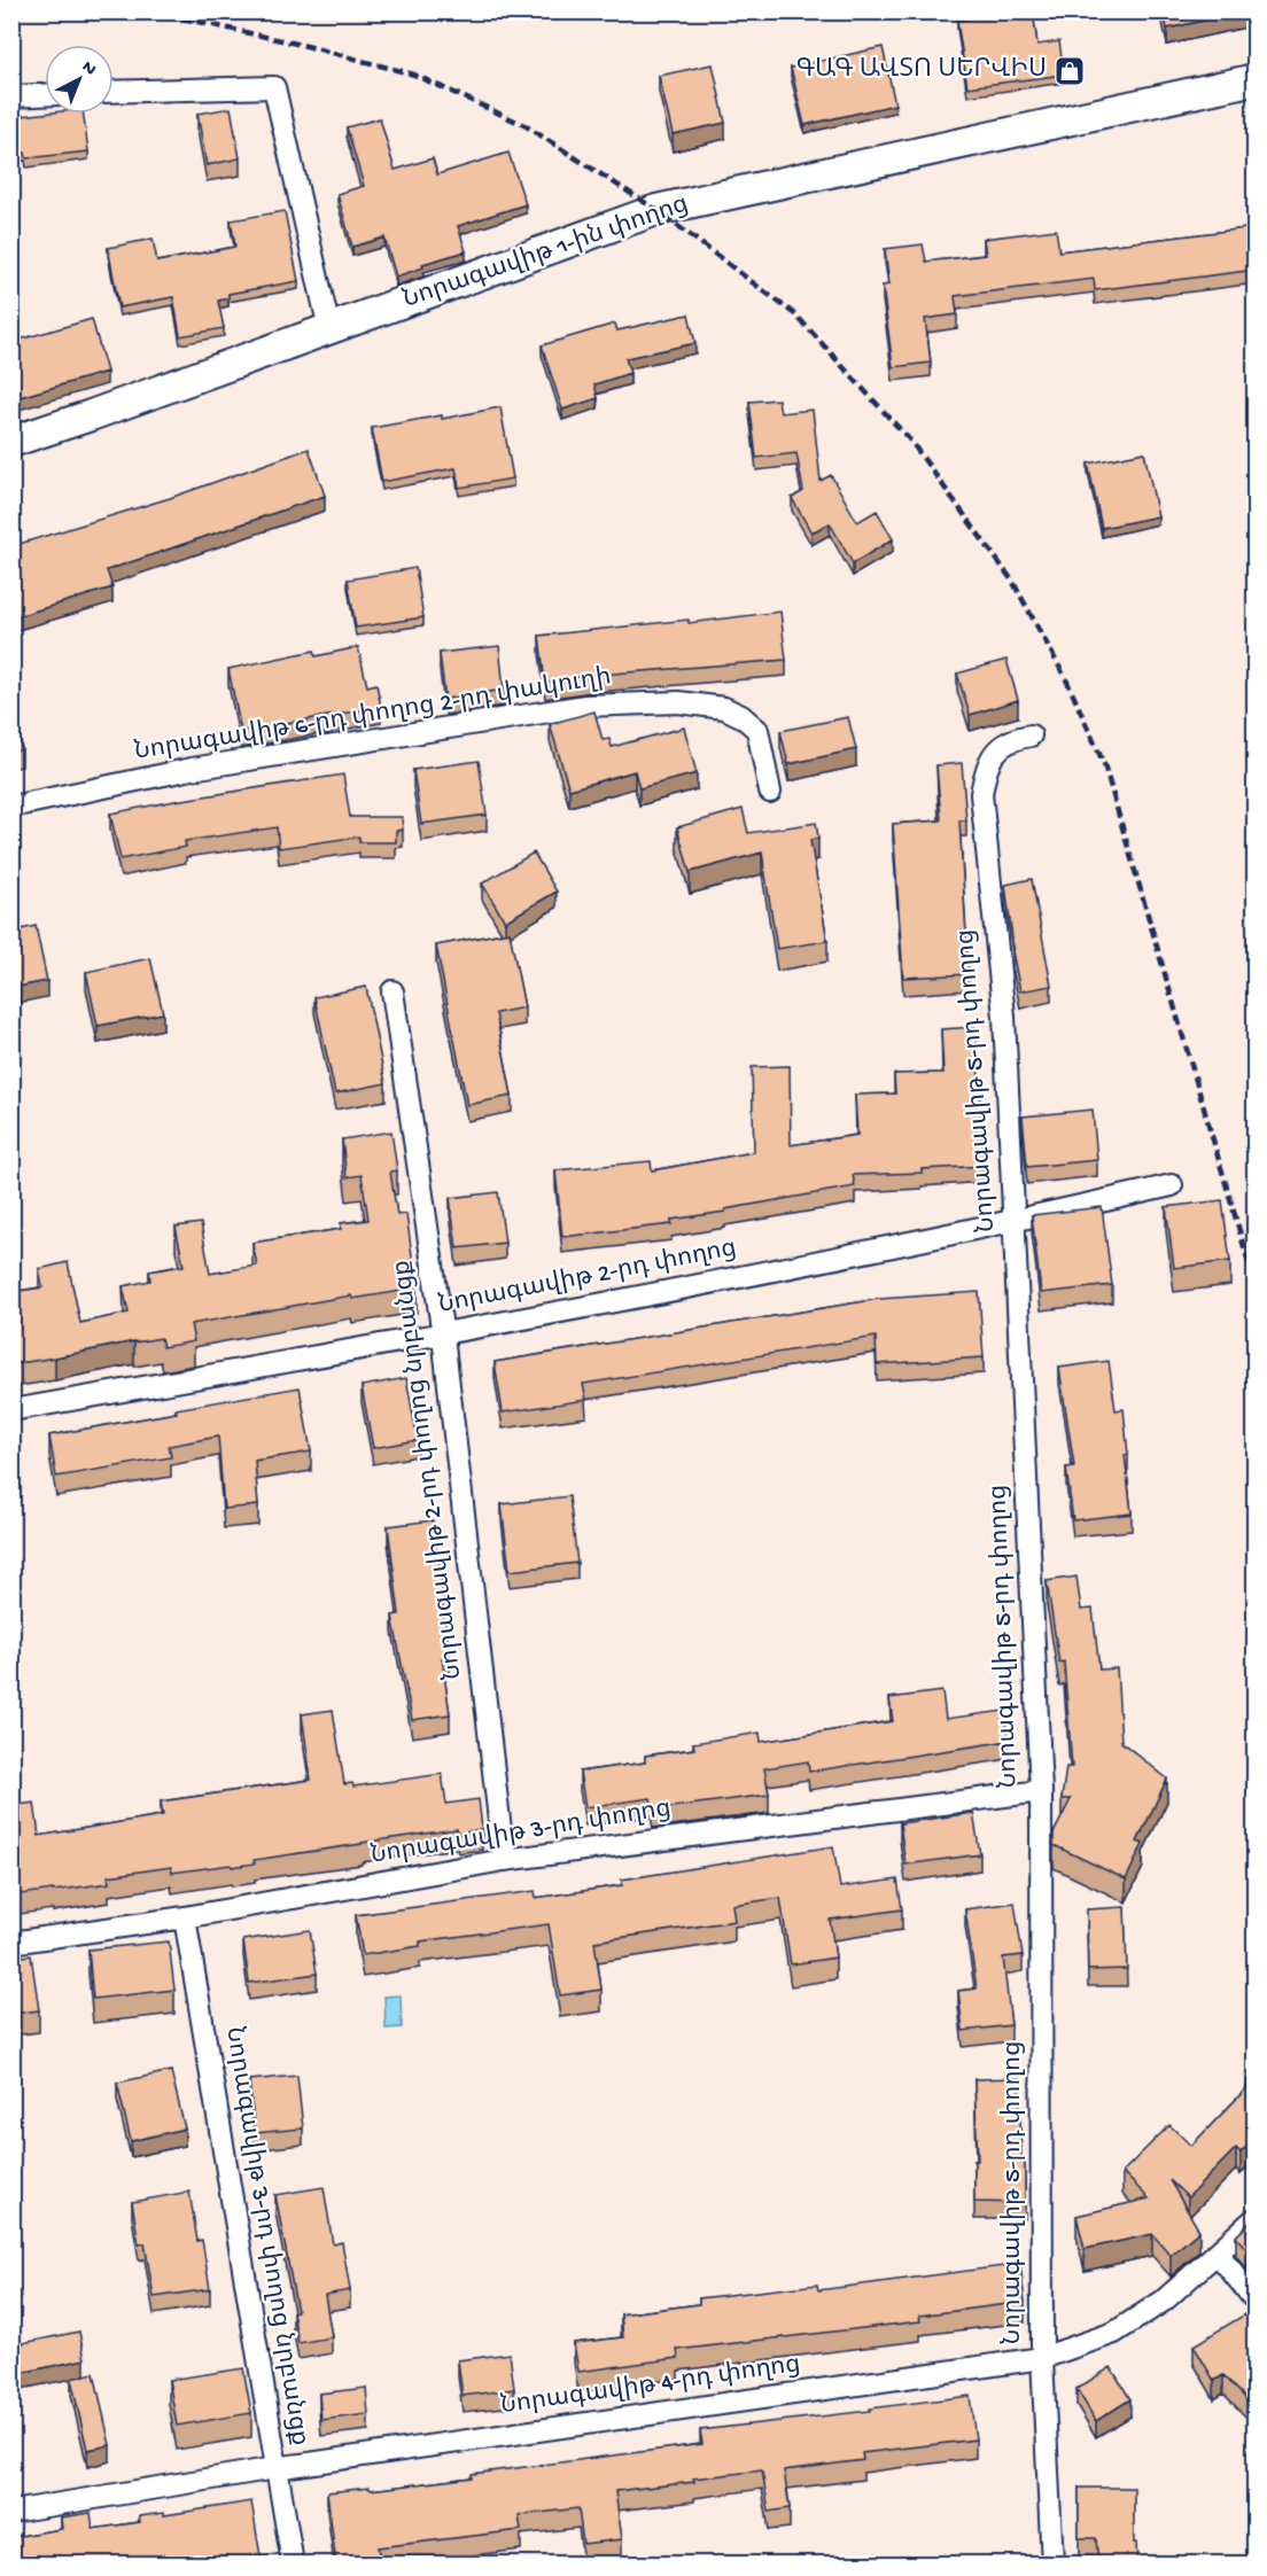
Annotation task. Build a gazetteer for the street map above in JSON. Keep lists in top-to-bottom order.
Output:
{
  "streets": {
    "main road": ["Նորագավիթ 1-ին փողոց"],
    "street": [
      "Նորագավիթ 6-րդ փողոց 2-րդ փակուղի",
      "Նորագավիթ 5-րդ փողոց",
      "Նորագավիթ 2-րդ փողոց",
      "Նորագավիթ 2-րդ փողոց նրբանցք",
      "Նորագավիթ 3-րդ փողոց",
      "Նորագավիթ 3-րդ փողոց նրբանցք",
      "Նորագավիթ 4-րդ փողոց"
    ]
  },
  "crossings": [
    ["Նորագավիթ 5-րդ փողոց", "Նորագավիթ 2-րդ փողոց"],
    ["Նորագավիթ 5-րդ փողոց", "Նորագավիթ 3-րդ փողոց"],
    ["Նորագավիթ 5-րդ փողոց", "Նորագավիթ 4-րդ փողոց"],
    ["Նորագավիթ 2-րդ փողոց", "Նորագավիթ 2-րդ փողոց նրբանցք"],
    ["Նորագավիթ 2-րդ փողոց նրբանցք", "Նորագավիթ 3-րդ փողոց"],
    ["Նորագավիթ 3-րդ փողոց", "Նորագավիթ 3-րդ փողոց նրբանցք"],
    ["Նորագավիթ 3-րդ փողոց նրբանցք", "Նորագավիթ 4-րդ փողոց"]
  ],
  "places": {
    "shop": ["ԳԱԳ ԱՎՏՈ ՍԵՐՎԻՍ"]
  },
  "north": "top right"
}
